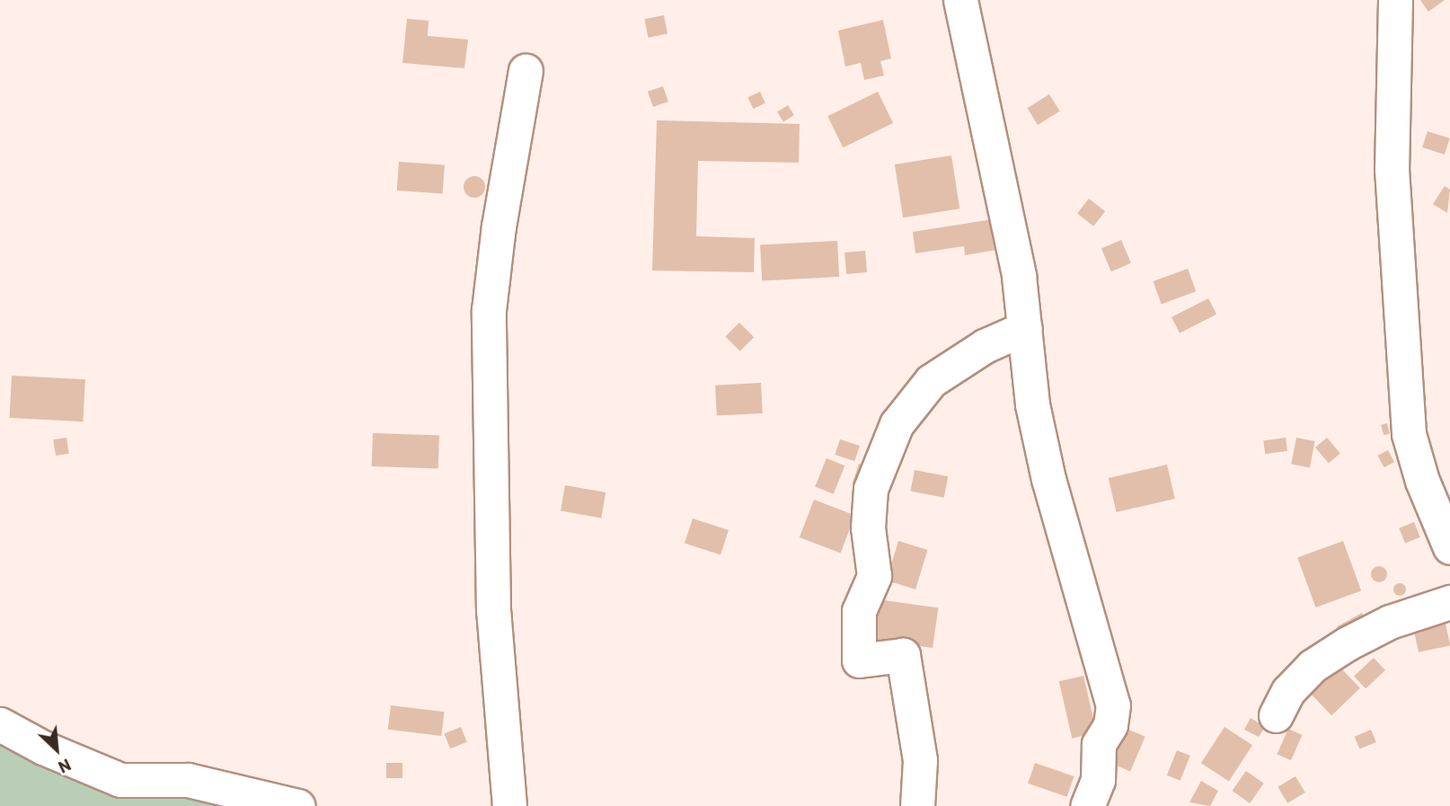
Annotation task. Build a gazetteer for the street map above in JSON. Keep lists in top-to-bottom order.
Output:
{
  "north": "bottom right"
}
